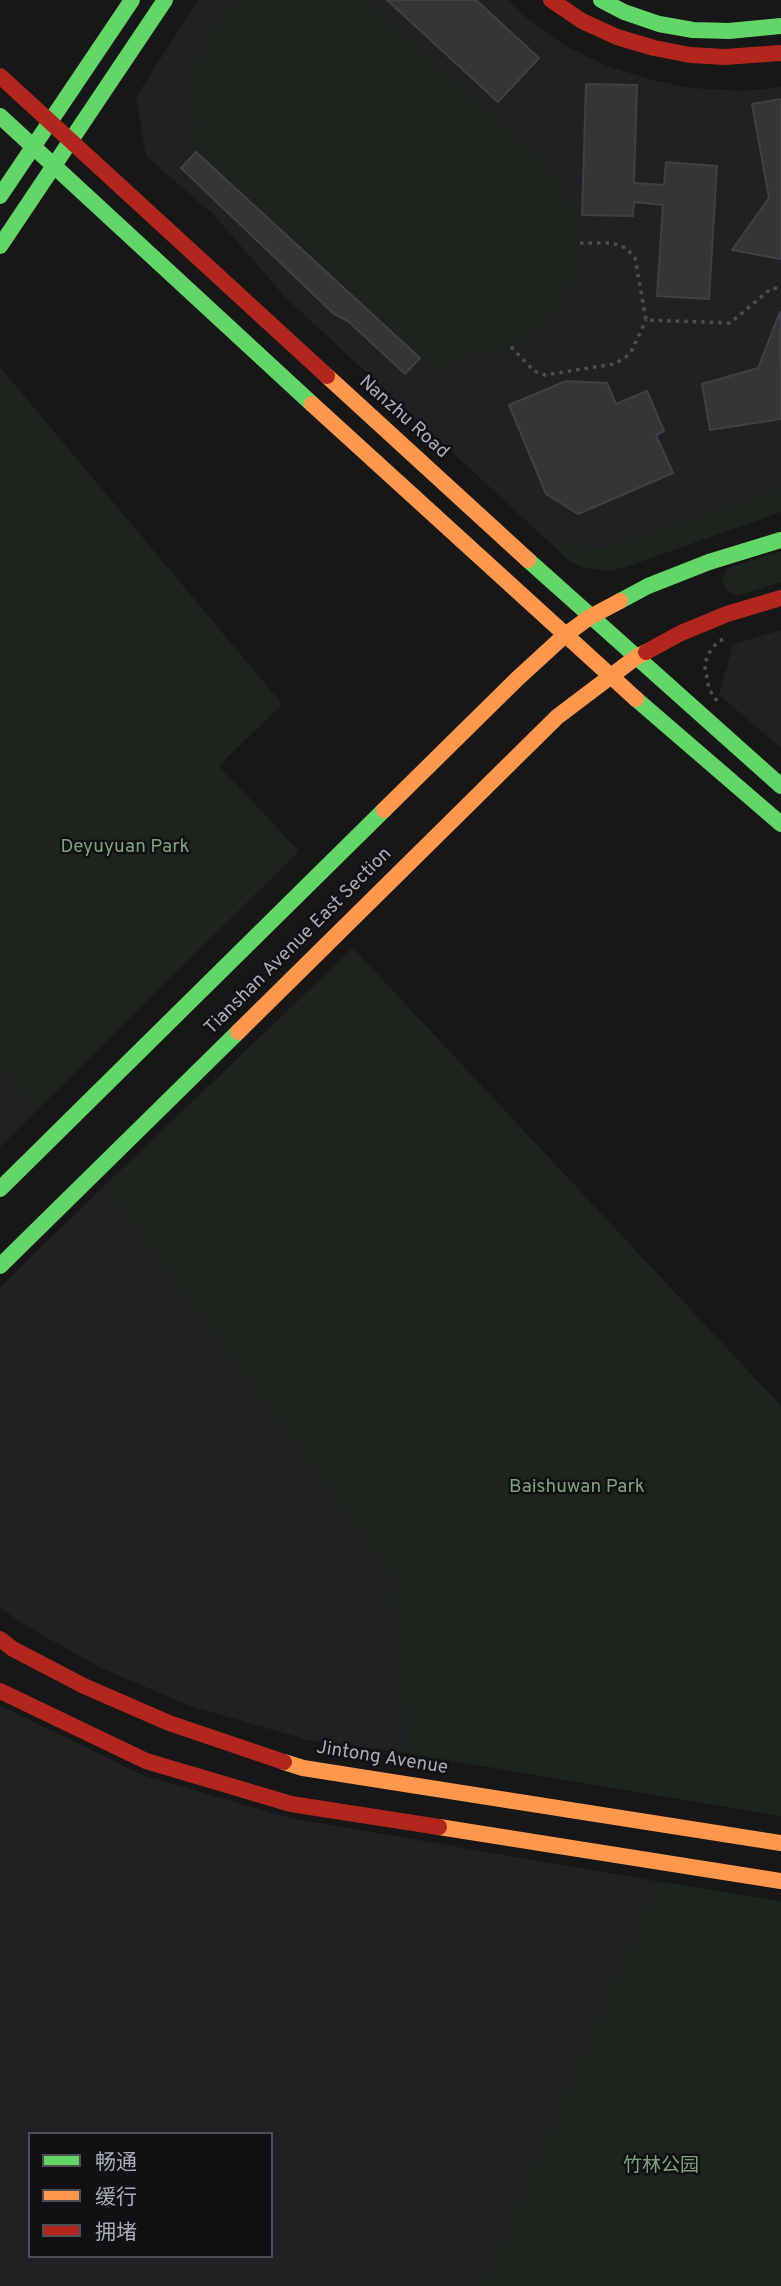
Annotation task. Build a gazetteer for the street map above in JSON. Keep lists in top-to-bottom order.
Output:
{
  "streets": {
    "main road": ["Nanzhu Road", "Tianshan Avenue East Section", "Jintong Avenue"]
  },
  "crossings": [
    ["Nanzhu Road", "Tianshan Avenue East Section"]
  ],
  "parks": ["Deyuyuan Park", "Baishuwan Park", "竹林公园"],
  "legend": ["畅通", "缓行", "拥堵"]
}
